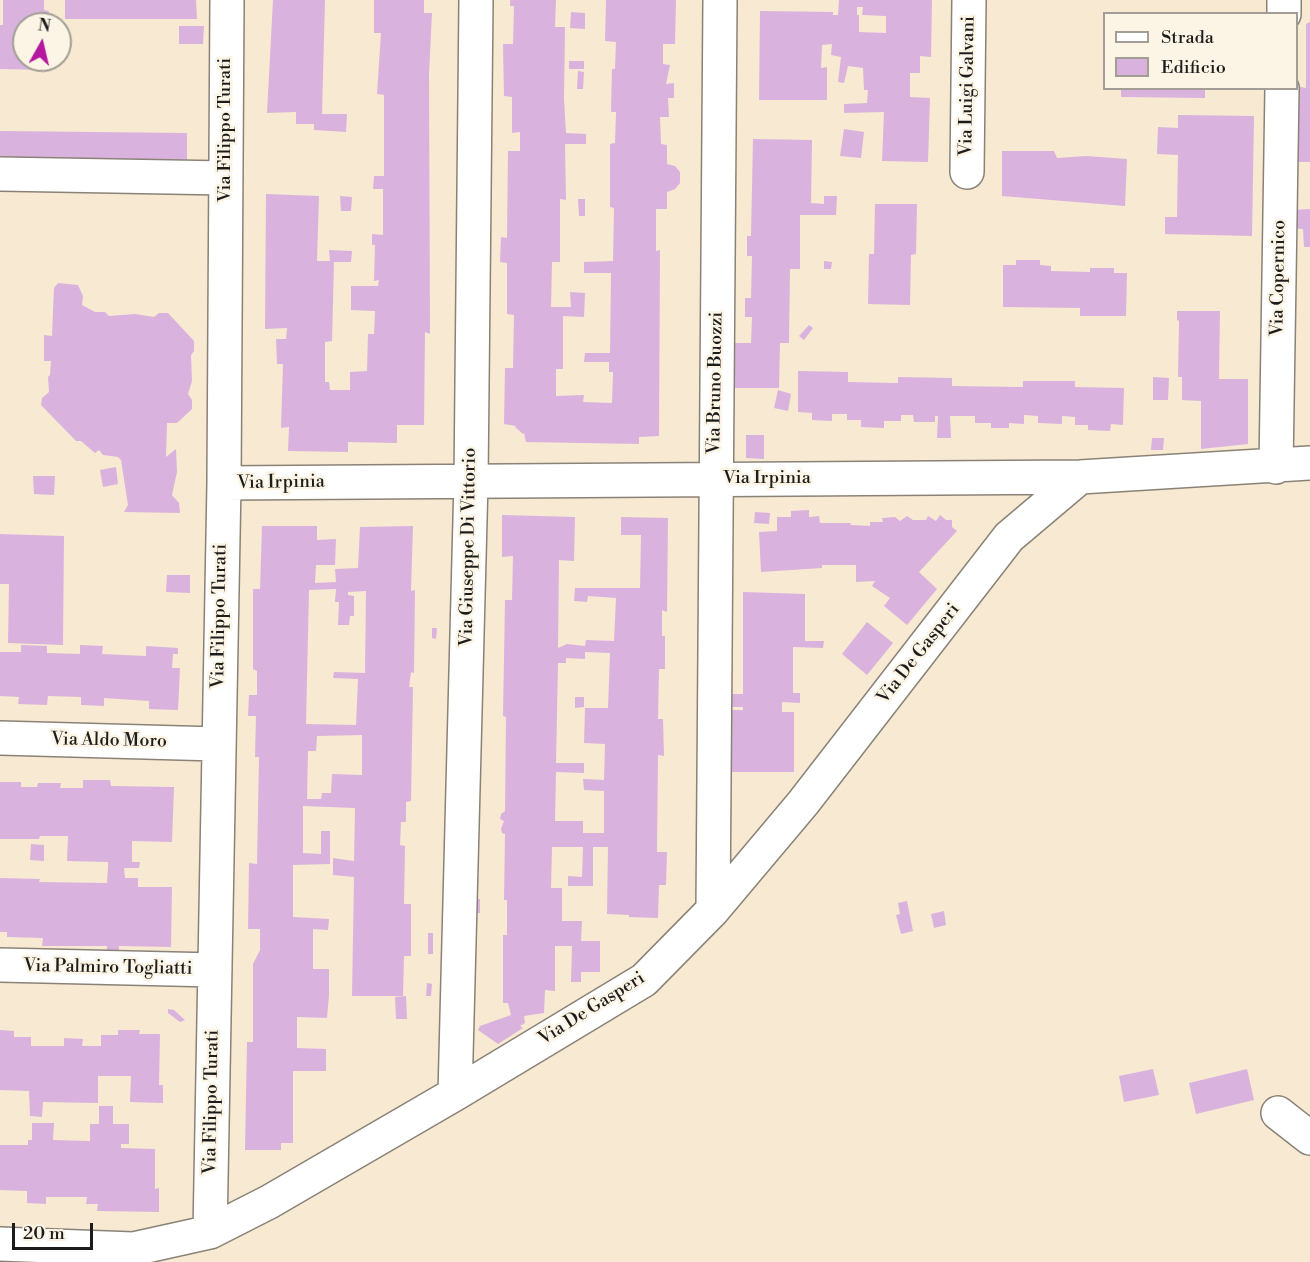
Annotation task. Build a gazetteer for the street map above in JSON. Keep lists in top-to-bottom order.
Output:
{
  "streets": {
    "street": [
      "Via Luigi Galvani",
      "Via Filippo Turati",
      "Via Copernico",
      "Via Bruno Buozzi",
      "Via Irpinia",
      "Via Giuseppe Di Vittorio",
      "Via De Gasperi",
      "Via Aldo Moro",
      "Via Palmiro Togliatti"
    ]
  },
  "crossings": [
    ["Via Filippo Turati", "Via Irpinia"],
    ["Via Filippo Turati", "Via De Gasperi"],
    ["Via Filippo Turati", "Via Aldo Moro"],
    ["Via Filippo Turati", "Via Palmiro Togliatti"],
    ["Via Copernico", "Via Irpinia"],
    ["Via Bruno Buozzi", "Via Irpinia"],
    ["Via Bruno Buozzi", "Via De Gasperi"],
    ["Via Irpinia", "Via Giuseppe Di Vittorio"],
    ["Via Irpinia", "Via De Gasperi"],
    ["Via Giuseppe Di Vittorio", "Via De Gasperi"]
  ],
  "legend": ["Strada", "Edificio"],
  "scale_bar": "20 m",
  "north": "top"
}
